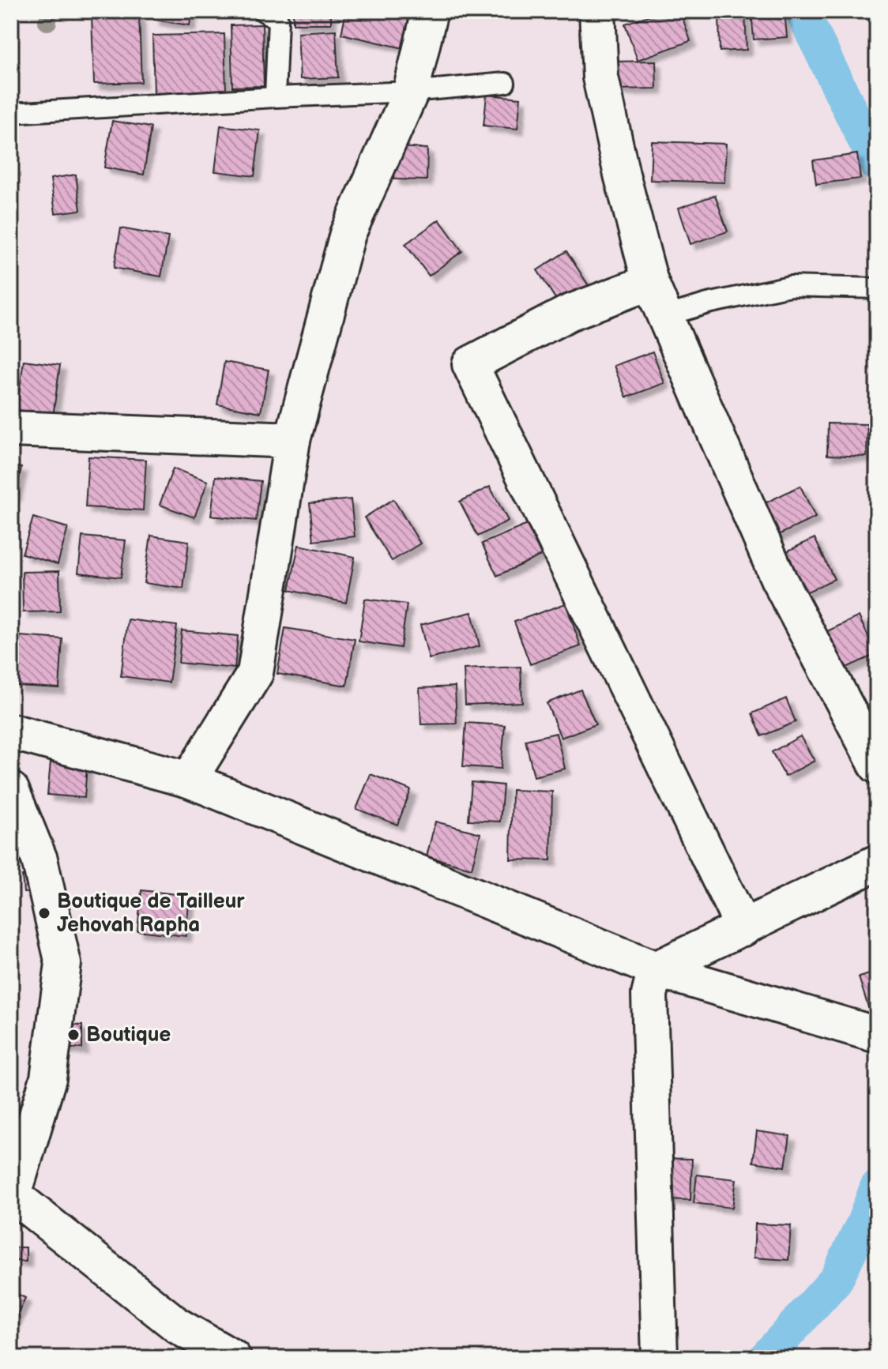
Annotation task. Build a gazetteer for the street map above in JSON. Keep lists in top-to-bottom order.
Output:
{
  "places": ["Boutique de Tailleur Jehovah Rapha", "Boutique"]
}
